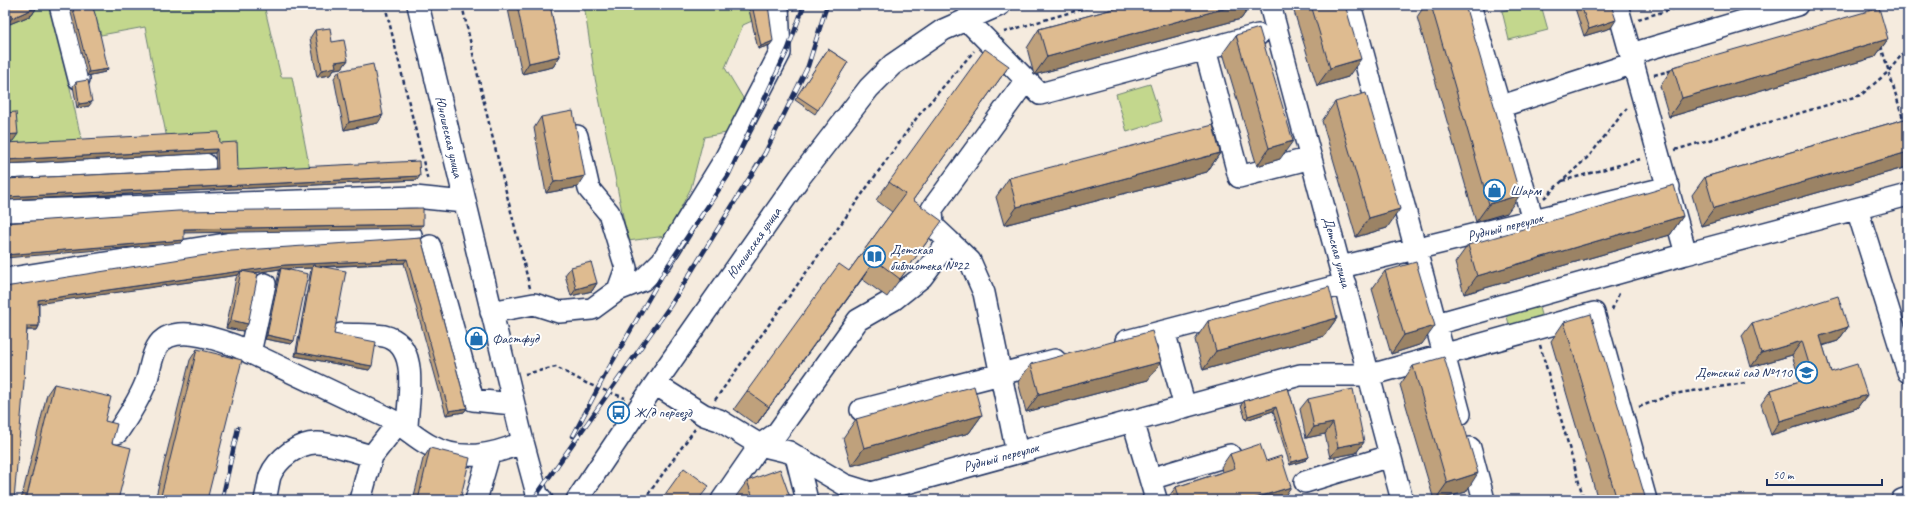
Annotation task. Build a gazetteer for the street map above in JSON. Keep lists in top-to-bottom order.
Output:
{
  "streets": {
    "street": ["Юношеская улица", "Рудный переулок", "Детская улица"]
  },
  "crossings": [
    ["Юношеская улица", "Рудный переулок"],
    ["Рудный переулок", "Детская улица"]
  ],
  "places": {
    "shop": ["Шарм", "Фастфуд"],
    "library": ["Детская библиотека №22"],
    "school or university": ["Детский сад №110"],
    "bus stop": ["Ж/д переезд"]
  },
  "scale_bar": "50 m"
}
